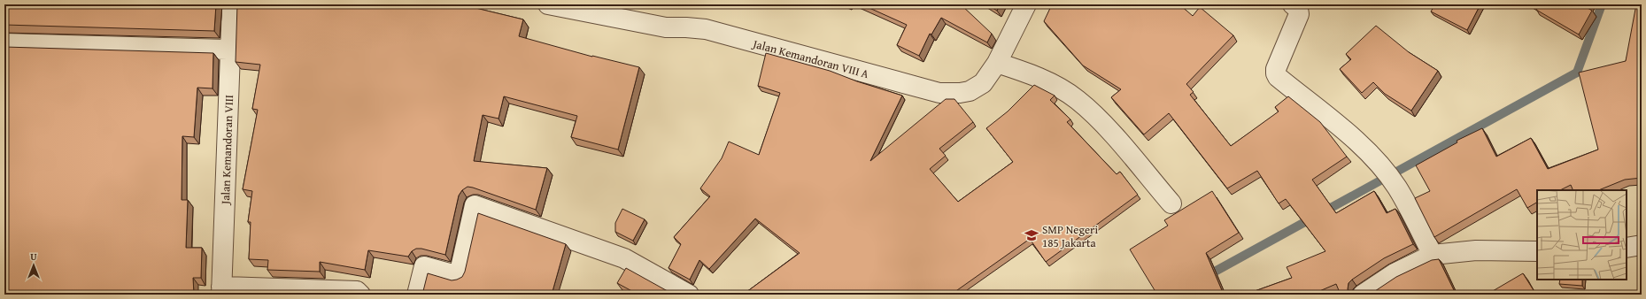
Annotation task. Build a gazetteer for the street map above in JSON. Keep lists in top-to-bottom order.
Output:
{
  "streets": {
    "street": ["Jalan Kemandoran VIII A", "Jalan Kemandoran VIII"]
  },
  "places": {
    "school or university": ["SMP Negeri 185 Jakarta"]
  },
  "north": "top"
}
